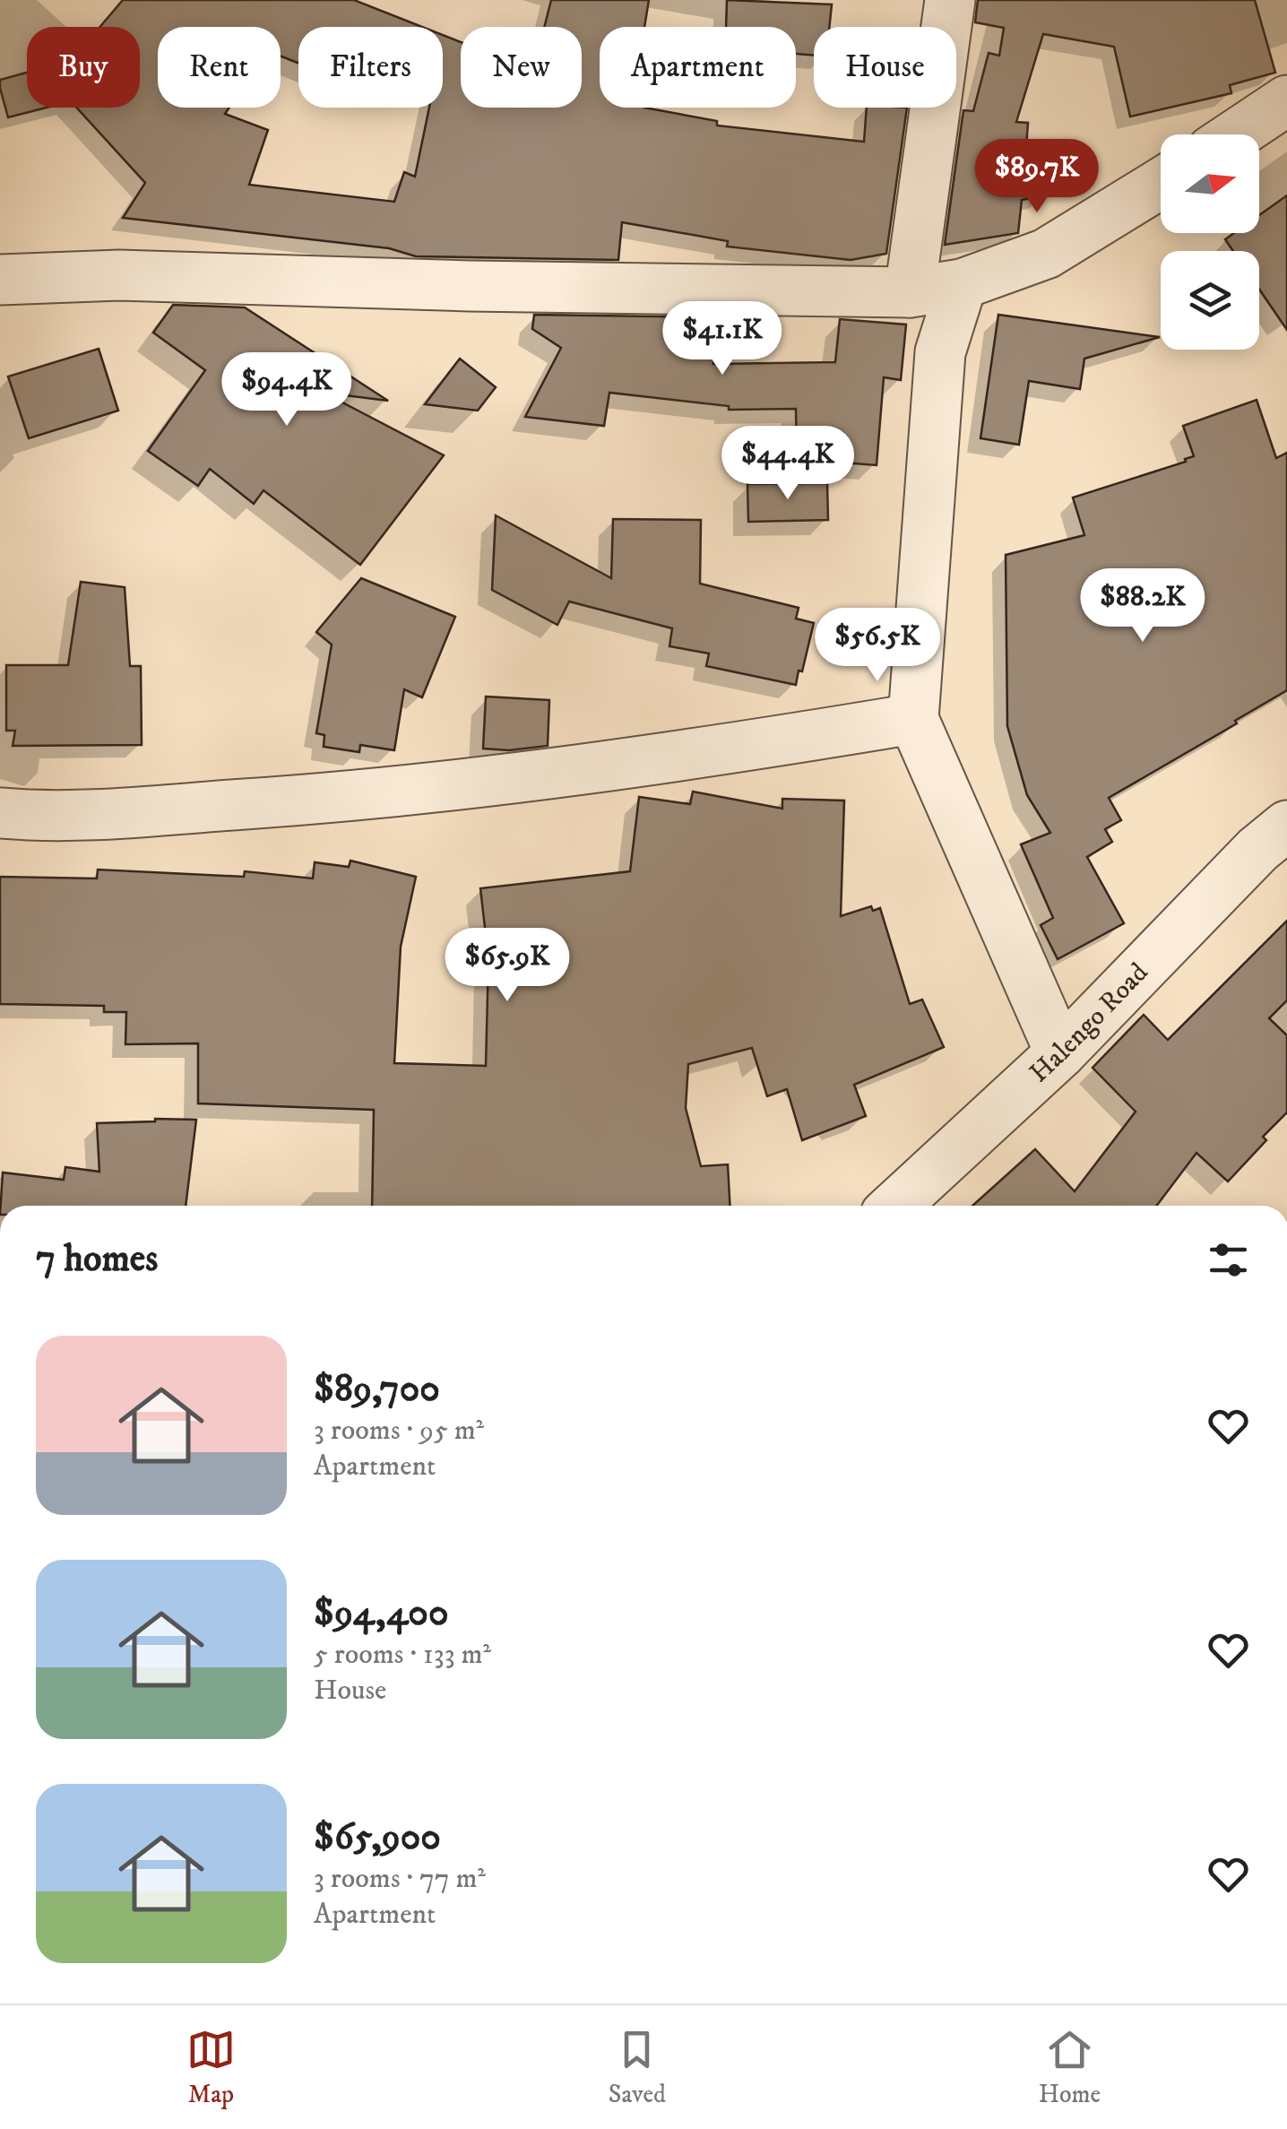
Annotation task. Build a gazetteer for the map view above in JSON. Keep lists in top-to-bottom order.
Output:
{
  "streets": {
    "street": ["Halengo Road"]
  },
  "north": "right",
  "page": {
    "chip": [
      "Buy",
      "Rent",
      "Filters",
      "New",
      "Apartment",
      "House"
    ],
    "price": [
      "$89.7K",
      "$41.1K",
      "$94.4K",
      "$44.4K",
      "$88.2K",
      "$56.5K",
      "$65.9K"
    ],
    "heading": "7 homes",
    "list": [
      {
        "name": "$89,700",
        "note": "3 rooms · 95 m² · Apartment"
      },
      {
        "name": "$94,400",
        "note": "5 rooms · 133 m² · House"
      },
      {
        "name": "$65,900",
        "note": "3 rooms · 77 m² · Apartment"
      }
    ],
    "tabs": ["Map", "Saved", "Home"]
  }
}
